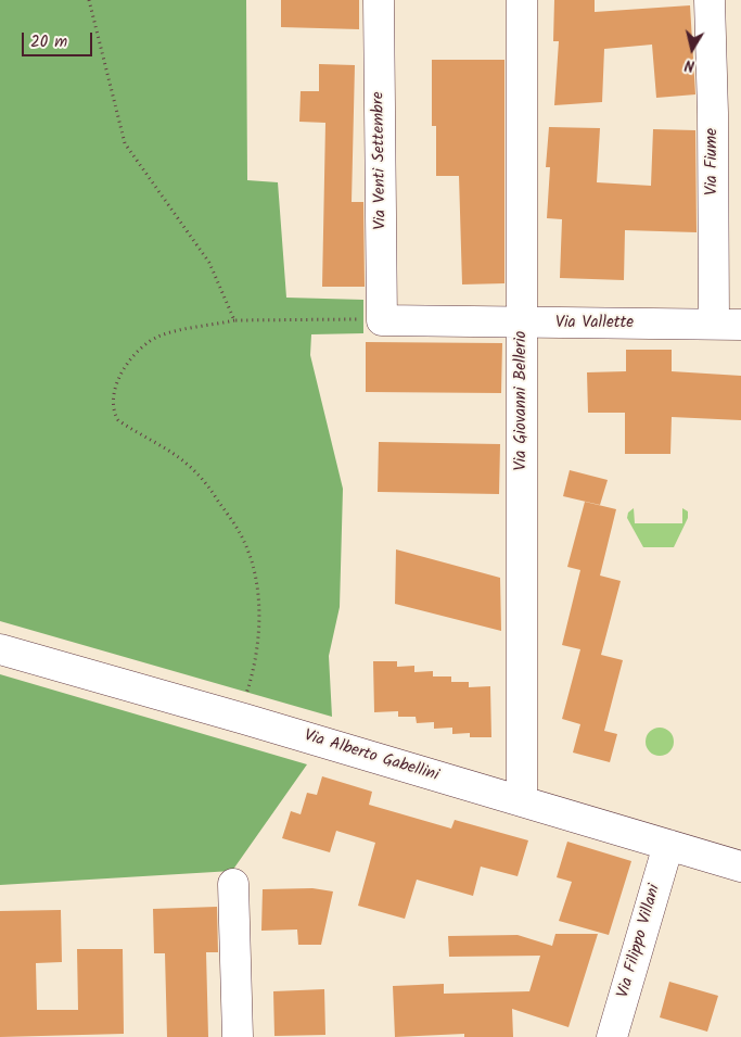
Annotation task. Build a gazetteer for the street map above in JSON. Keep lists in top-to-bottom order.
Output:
{
  "streets": {
    "street": [
      "Via Venti Settembre",
      "Via Fiume",
      "Via Vallette",
      "Via Giovanni Bellerio",
      "Via Alberto Gabellini",
      "Via Filippo Villani"
    ]
  },
  "crossings": [
    ["Via Venti Settembre", "Via Vallette"],
    ["Via Fiume", "Via Vallette"],
    ["Via Vallette", "Via Giovanni Bellerio"],
    ["Via Giovanni Bellerio", "Via Alberto Gabellini"],
    ["Via Alberto Gabellini", "Via Filippo Villani"]
  ],
  "scale_bar": "20 m",
  "north": "bottom"
}
